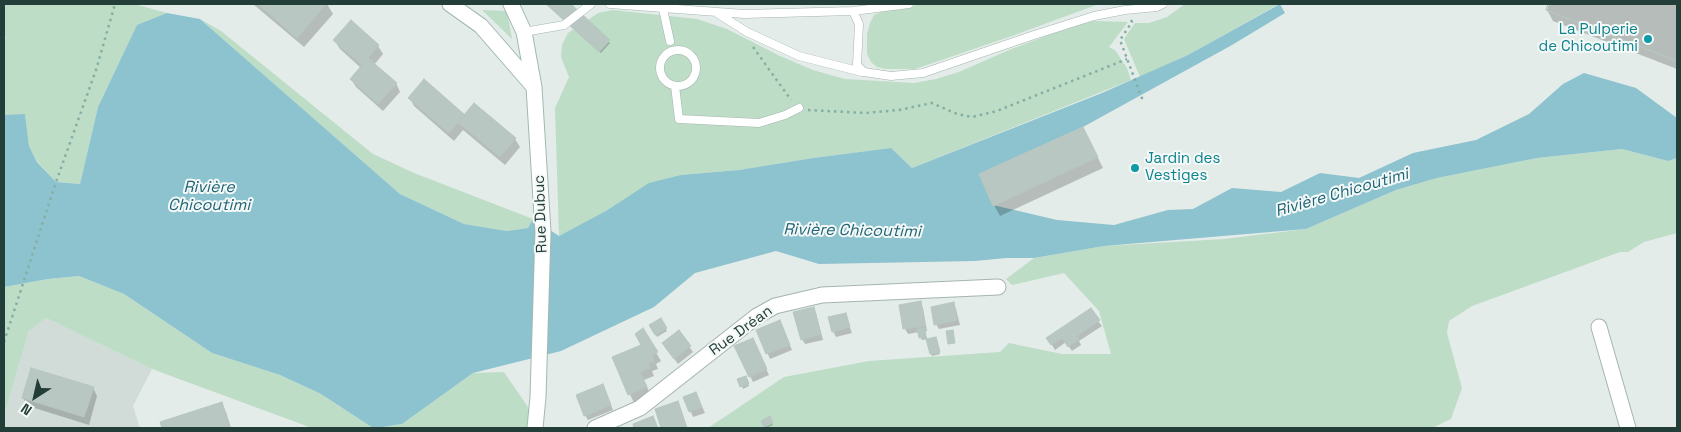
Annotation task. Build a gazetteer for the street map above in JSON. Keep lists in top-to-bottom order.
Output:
{
  "streets": {
    "street": ["Rue Dubuc", "Rue Dréan"]
  },
  "water": ["Rivière Chicoutimi"],
  "places": ["La Pulperie de Chicoutimi", "Jardin des Vestiges"],
  "north": "bottom left"
}
